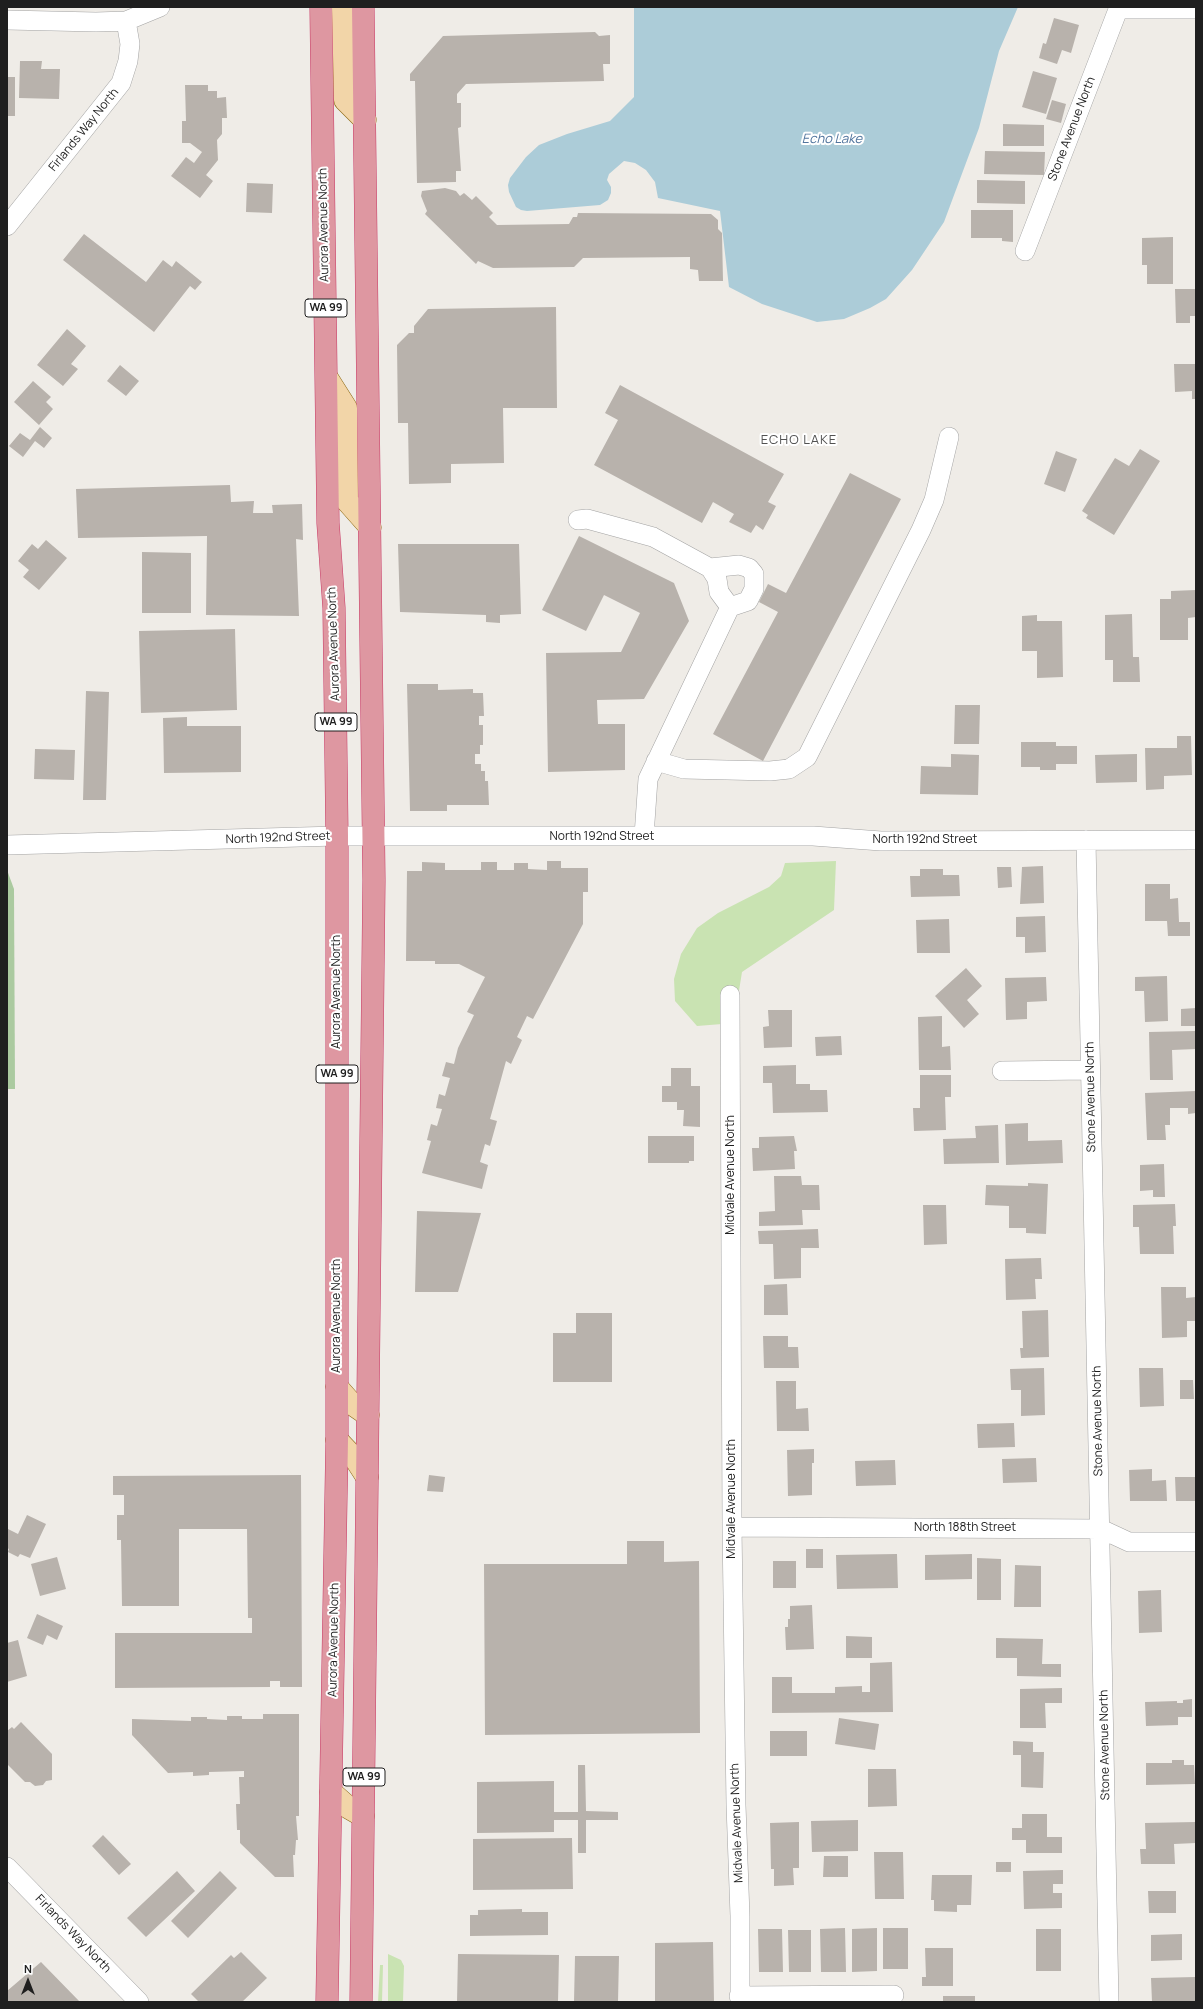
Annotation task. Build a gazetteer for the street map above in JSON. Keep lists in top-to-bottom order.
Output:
{
  "streets": {
    "highway": ["Aurora Avenue North", "WA 99"],
    "street": [
      "Stone Avenue North",
      "Firlands Way North",
      "North 192nd Street",
      "Midvale Avenue North",
      "North 188th Street"
    ]
  },
  "crossings": [
    ["Stone Avenue North", "North 192nd Street"],
    ["Stone Avenue North", "North 188th Street"],
    ["Aurora Avenue North", "North 192nd Street"],
    ["WA 99", "North 192nd Street"],
    ["Midvale Avenue North", "North 188th Street"]
  ],
  "districts": ["ECHO LAKE"],
  "water": ["Echo Lake"],
  "north": "top"
}
